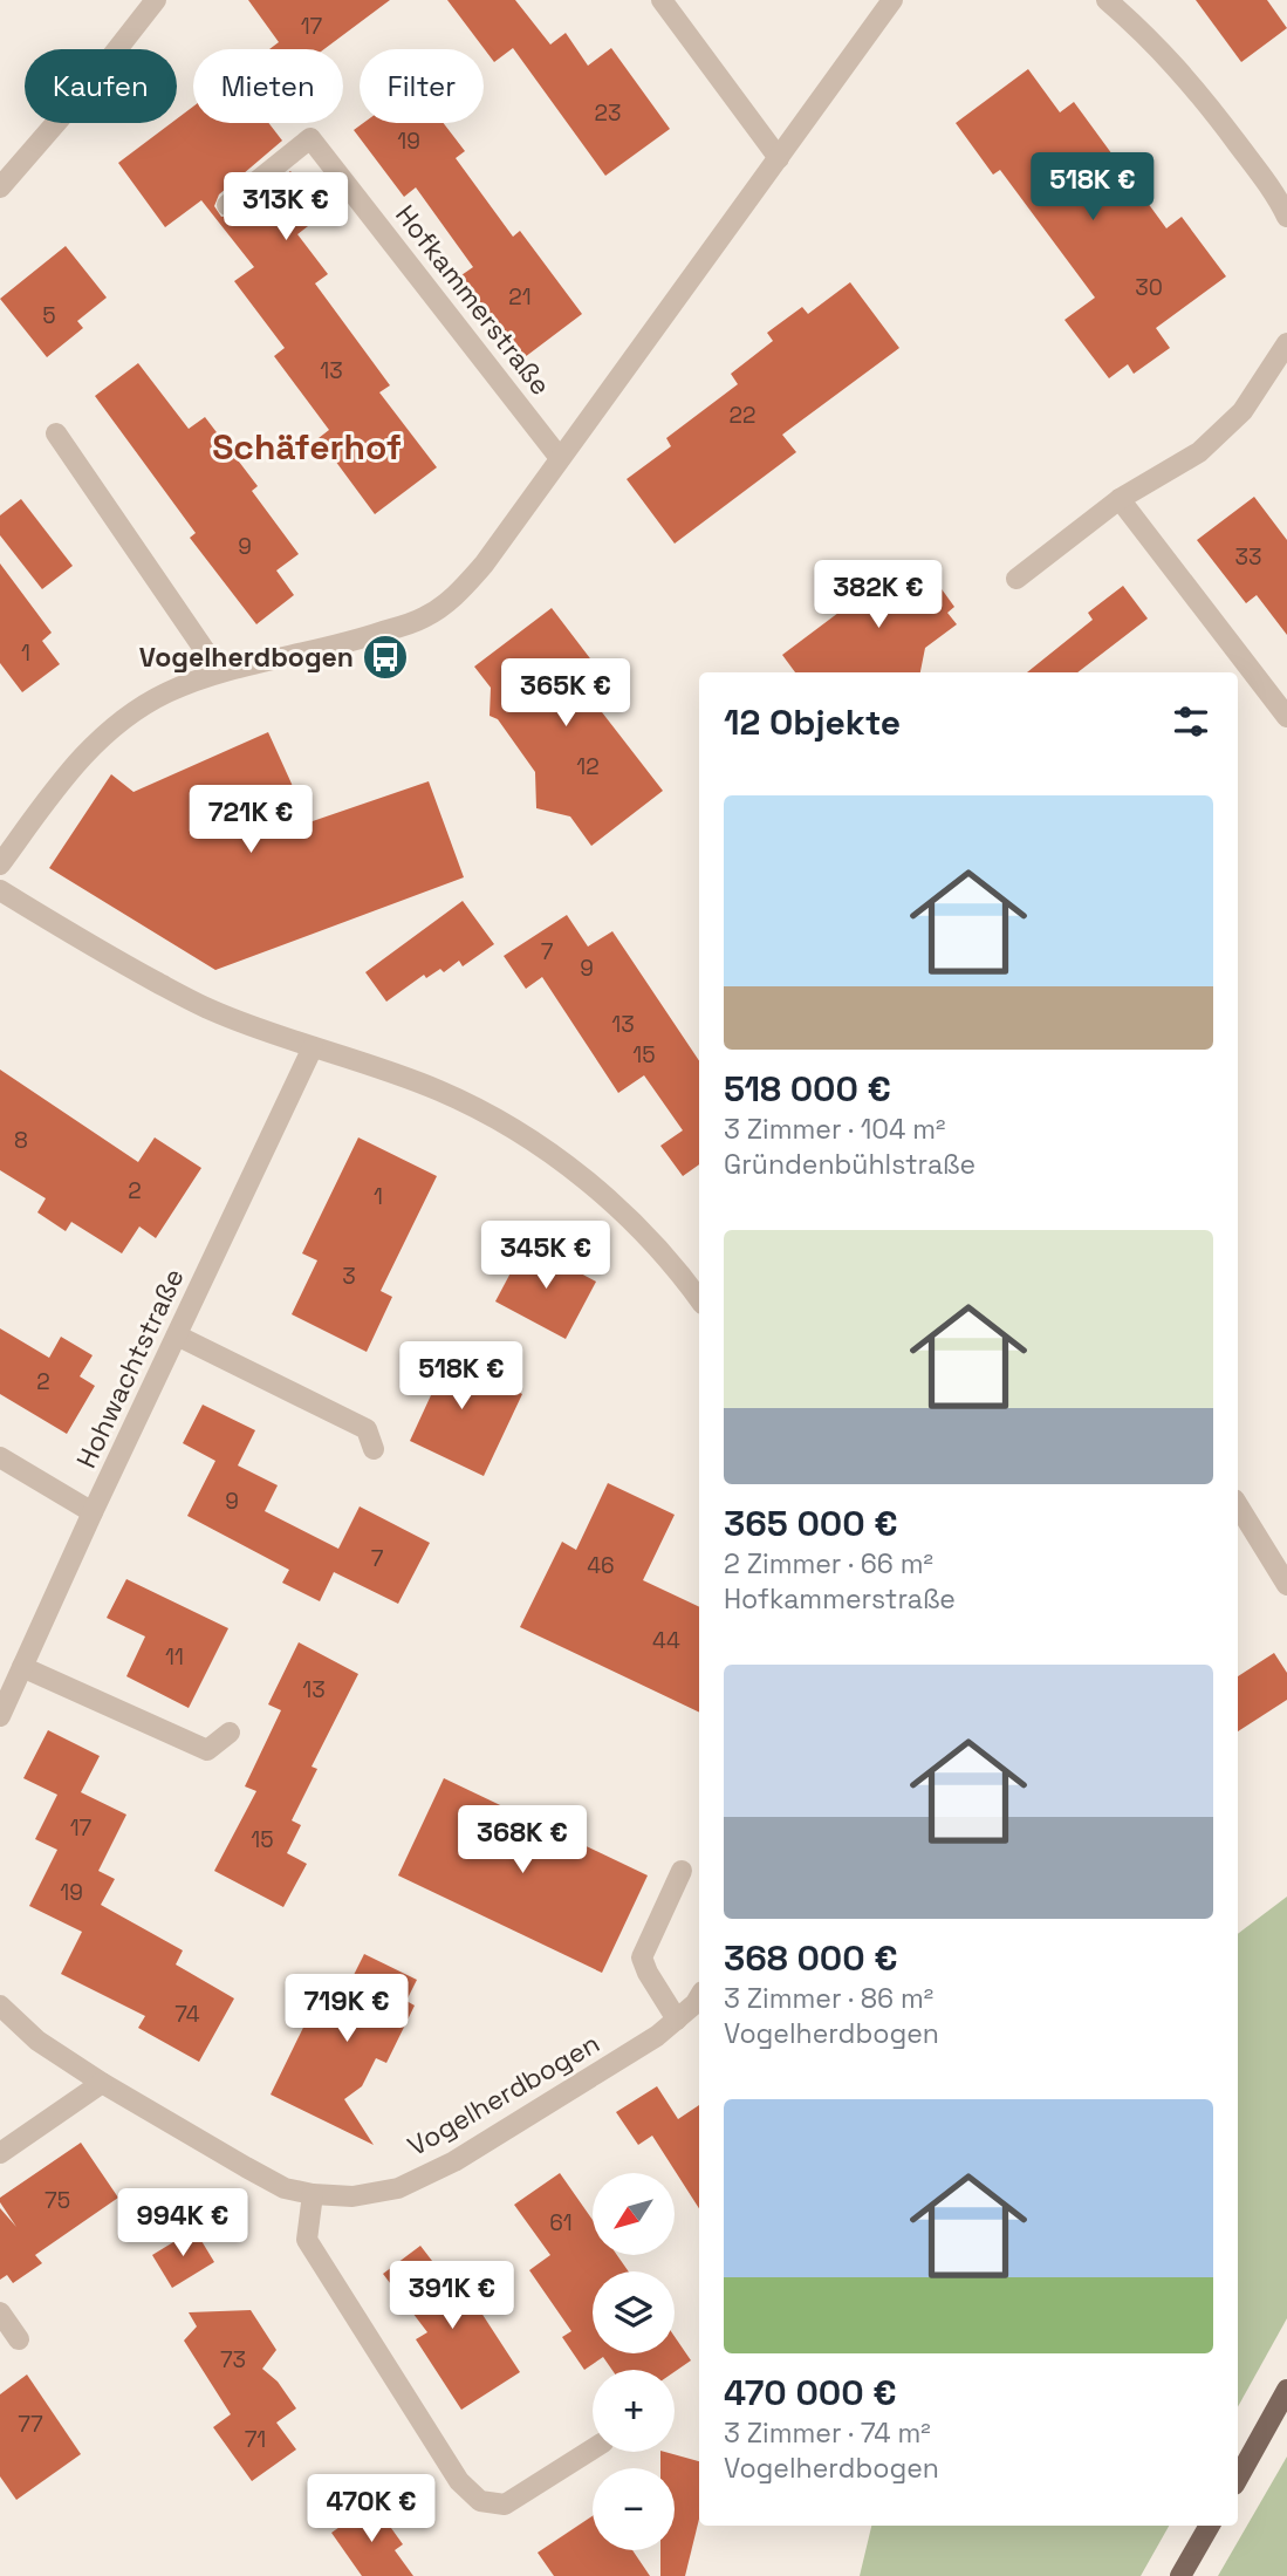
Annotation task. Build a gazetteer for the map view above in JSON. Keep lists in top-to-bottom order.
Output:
{
  "streets": {
    "street": ["Hofkammerstraße", "Hohwachtstraße", "Vogelherdbogen"]
  },
  "districts": ["Schäferhof"],
  "places": {
    "bus stop": ["Vogelherdbogen"]
  },
  "house_numbers": [
    "17",
    "23",
    "19",
    "30",
    "21",
    "5",
    "13",
    "22",
    "9",
    "33",
    "1",
    "12",
    "7",
    "9",
    "13",
    "15",
    "8",
    "2",
    "1",
    "3",
    "2",
    "9",
    "7",
    "46",
    "44",
    "11",
    "13",
    "17",
    "15",
    "19",
    "74",
    "75",
    "61",
    "73",
    "77",
    "71"
  ],
  "north": "bottom left",
  "page": {
    "chip": ["Kaufen", "Mieten", "Filter"],
    "price": [
      "518K €",
      "313K €",
      "382K €",
      "365K €",
      "721K €",
      "345K €",
      "518K €",
      "368K €",
      "719K €",
      "994K €",
      "391K €",
      "470K €"
    ],
    "heading": "12 Objekte",
    "list": [
      {
        "name": "518 000 €",
        "note": "3 Zimmer · 104 m² · Gründenbühlstraße"
      },
      {
        "name": "365 000 €",
        "note": "2 Zimmer · 66 m² · Hofkammerstraße"
      },
      {
        "name": "368 000 €",
        "note": "3 Zimmer · 86 m² · Vogelherdbogen"
      },
      {
        "name": "470 000 €",
        "note": "3 Zimmer · 74 m² · Vogelherdbogen"
      }
    ],
    "map_buttons": ["+", "−"]
  }
}
